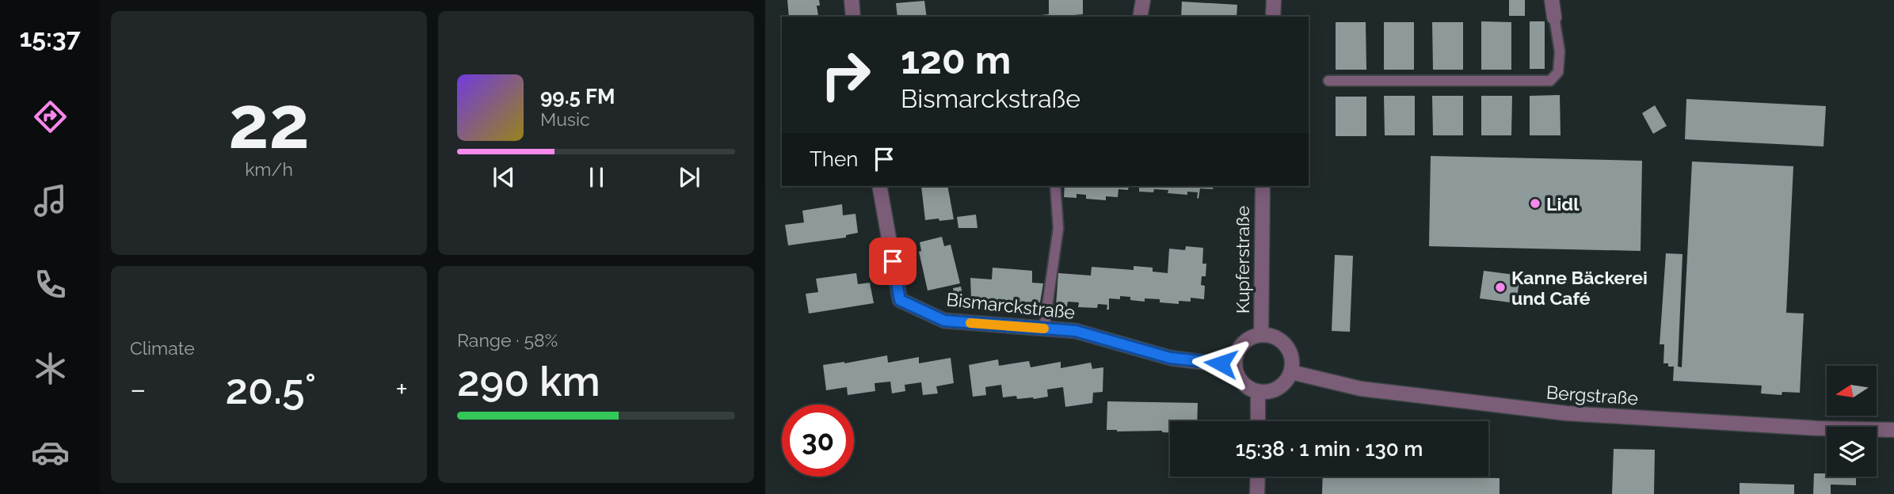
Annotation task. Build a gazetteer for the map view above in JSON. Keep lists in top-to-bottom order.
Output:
{
  "streets": {
    "street": ["Kupferstraße", "Bismarckstraße", "Bergstraße"]
  },
  "crossings": [
    ["Kupferstraße", "Bismarckstraße"],
    ["Kupferstraße", "Bergstraße"],
    ["Bismarckstraße", "Bergstraße"]
  ],
  "places": ["Lidl", "Kanne Bäckerei und Café"],
  "north": "left",
  "page": {
    "tabs": "15:37",
    "tile": [
      ["22", "km/h"],
      "Climate",
      ["Range · 58%", "290 km"]
    ],
    "turn": ["120 m", "Bismarckstraße"],
    "song": ["99.5 FM", "Music"],
    "then": "Then",
    "heat": ["−", "20.5°", "+"],
    "limit": "30",
    "trip": "15:38 · 1 min · 130 m"
  }
}
